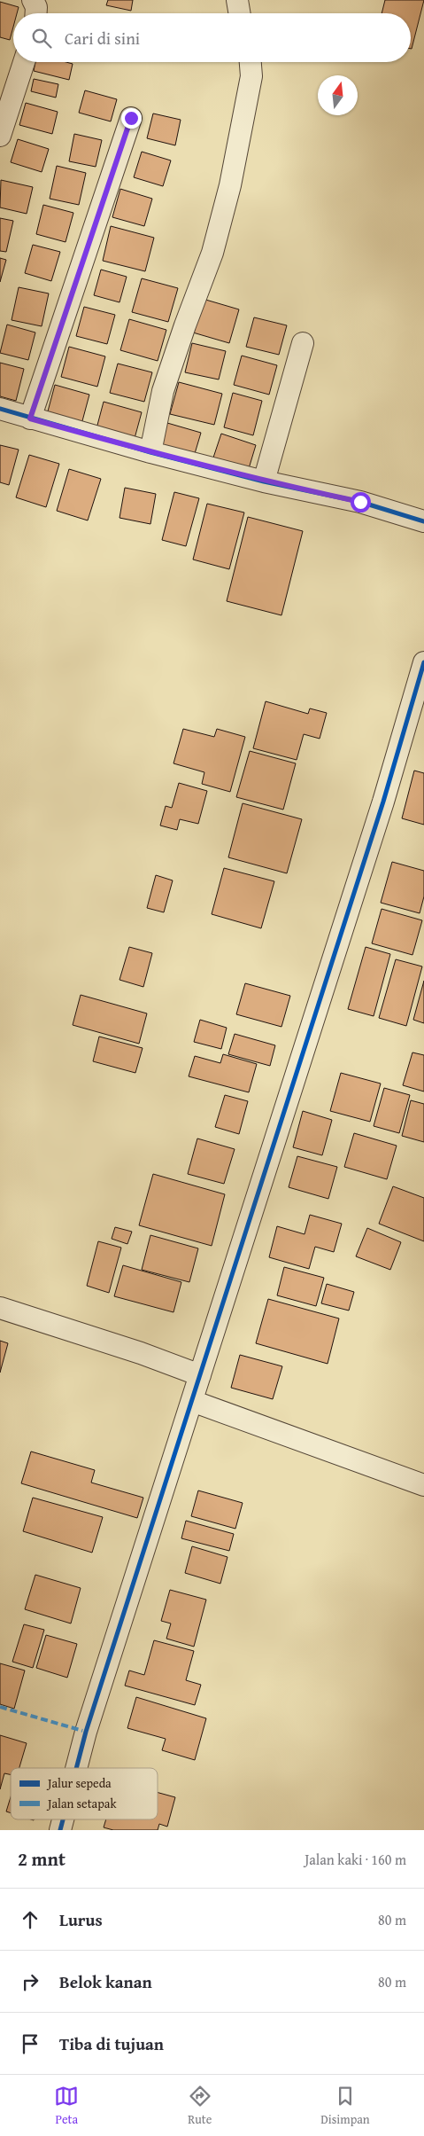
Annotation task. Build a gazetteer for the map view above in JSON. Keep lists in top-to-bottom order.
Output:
{
  "legend": ["Jalur sepeda", "Jalan setapak"],
  "north": "top",
  "page": {
    "search": "Cari di sini",
    "heading": ["2 mnt", "Jalan kaki · 160 m"],
    "list": [
      ["Lurus", "80 m"],
      ["Belok kanan", "80 m"],
      "Tiba di tujuan"
    ],
    "nav": ["Peta", "Rute", "Disimpan"]
  }
}
